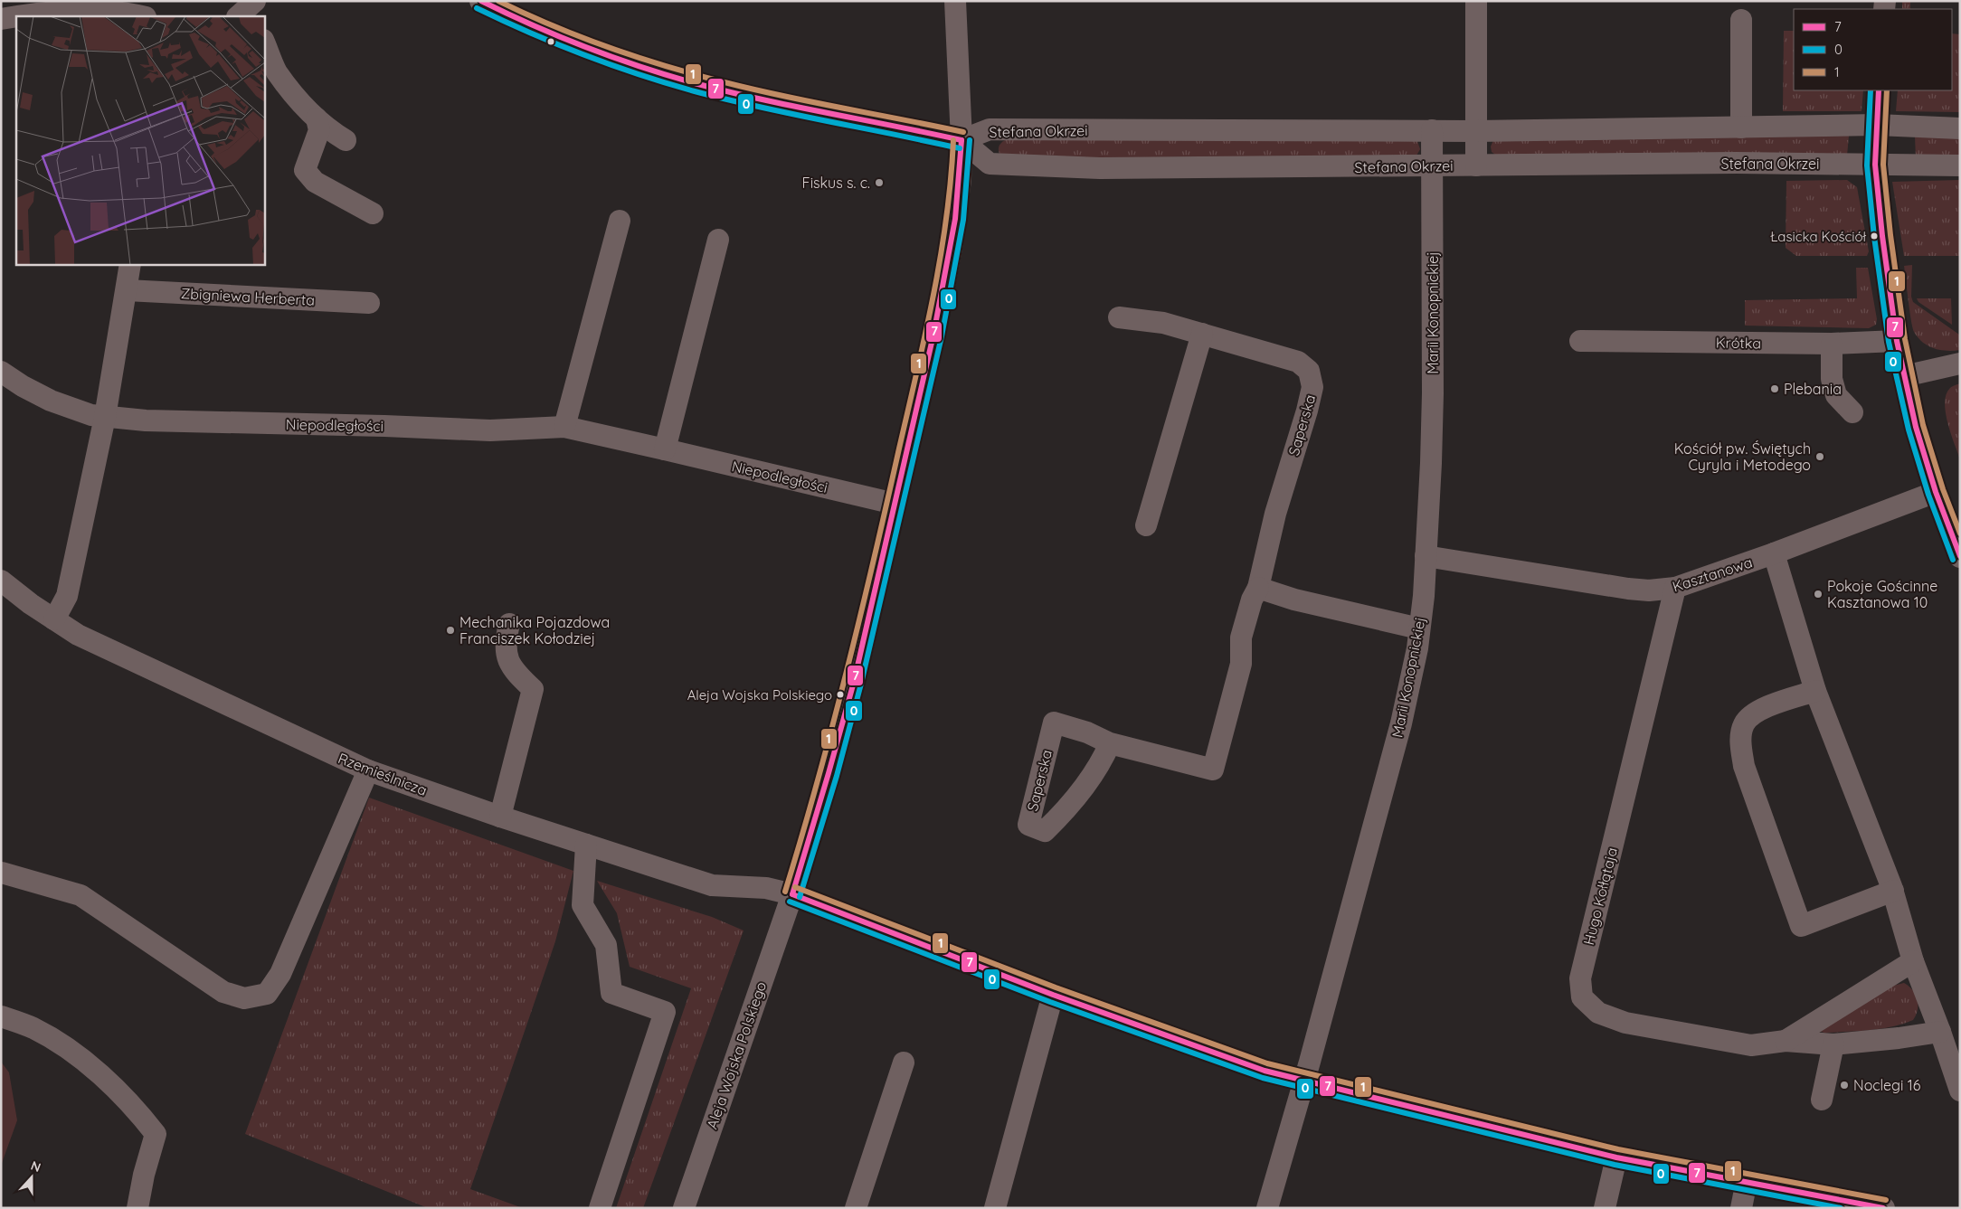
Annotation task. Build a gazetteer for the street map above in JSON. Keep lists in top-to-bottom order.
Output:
{
  "streets": {
    "street": [
      "Stefana Okrzei",
      "Zbigniewa Herberta",
      "Marii Konopnickiej",
      "Krótka",
      "Niepodległości",
      "Saperska",
      "Kasztanowa",
      "Rzemieślnicza",
      "Hugo Kołłątaja",
      "Aleja Wojska Polskiego"
    ]
  },
  "crossings": [
    ["Stefana Okrzei", "Marii Konopnickiej"],
    ["Stefana Okrzei", "Aleja Wojska Polskiego"],
    ["Marii Konopnickiej", "Kasztanowa"],
    ["Marii Konopnickiej", "Rzemieślnicza"],
    ["Niepodległości", "Aleja Wojska Polskiego"],
    ["Kasztanowa", "Hugo Kołłątaja"],
    ["Rzemieślnicza", "Aleja Wojska Polskiego"]
  ],
  "places": [
    "Fiskus s. c.",
    "Łasicka Kościół",
    "Plebania",
    "Kościół pw. Świętych Cyryla i Metodego",
    "Pokoje Gościnne Kasztanowa 10",
    "Mechanika Pojazdowa Franciszek Kołodziej",
    "Aleja Wojska Polskiego",
    "Noclegi 16"
  ],
  "lines": ["transit line 7", "transit line 1", "transit line 0"],
  "legend": ["7", "0", "1"],
  "north": "top"
}
